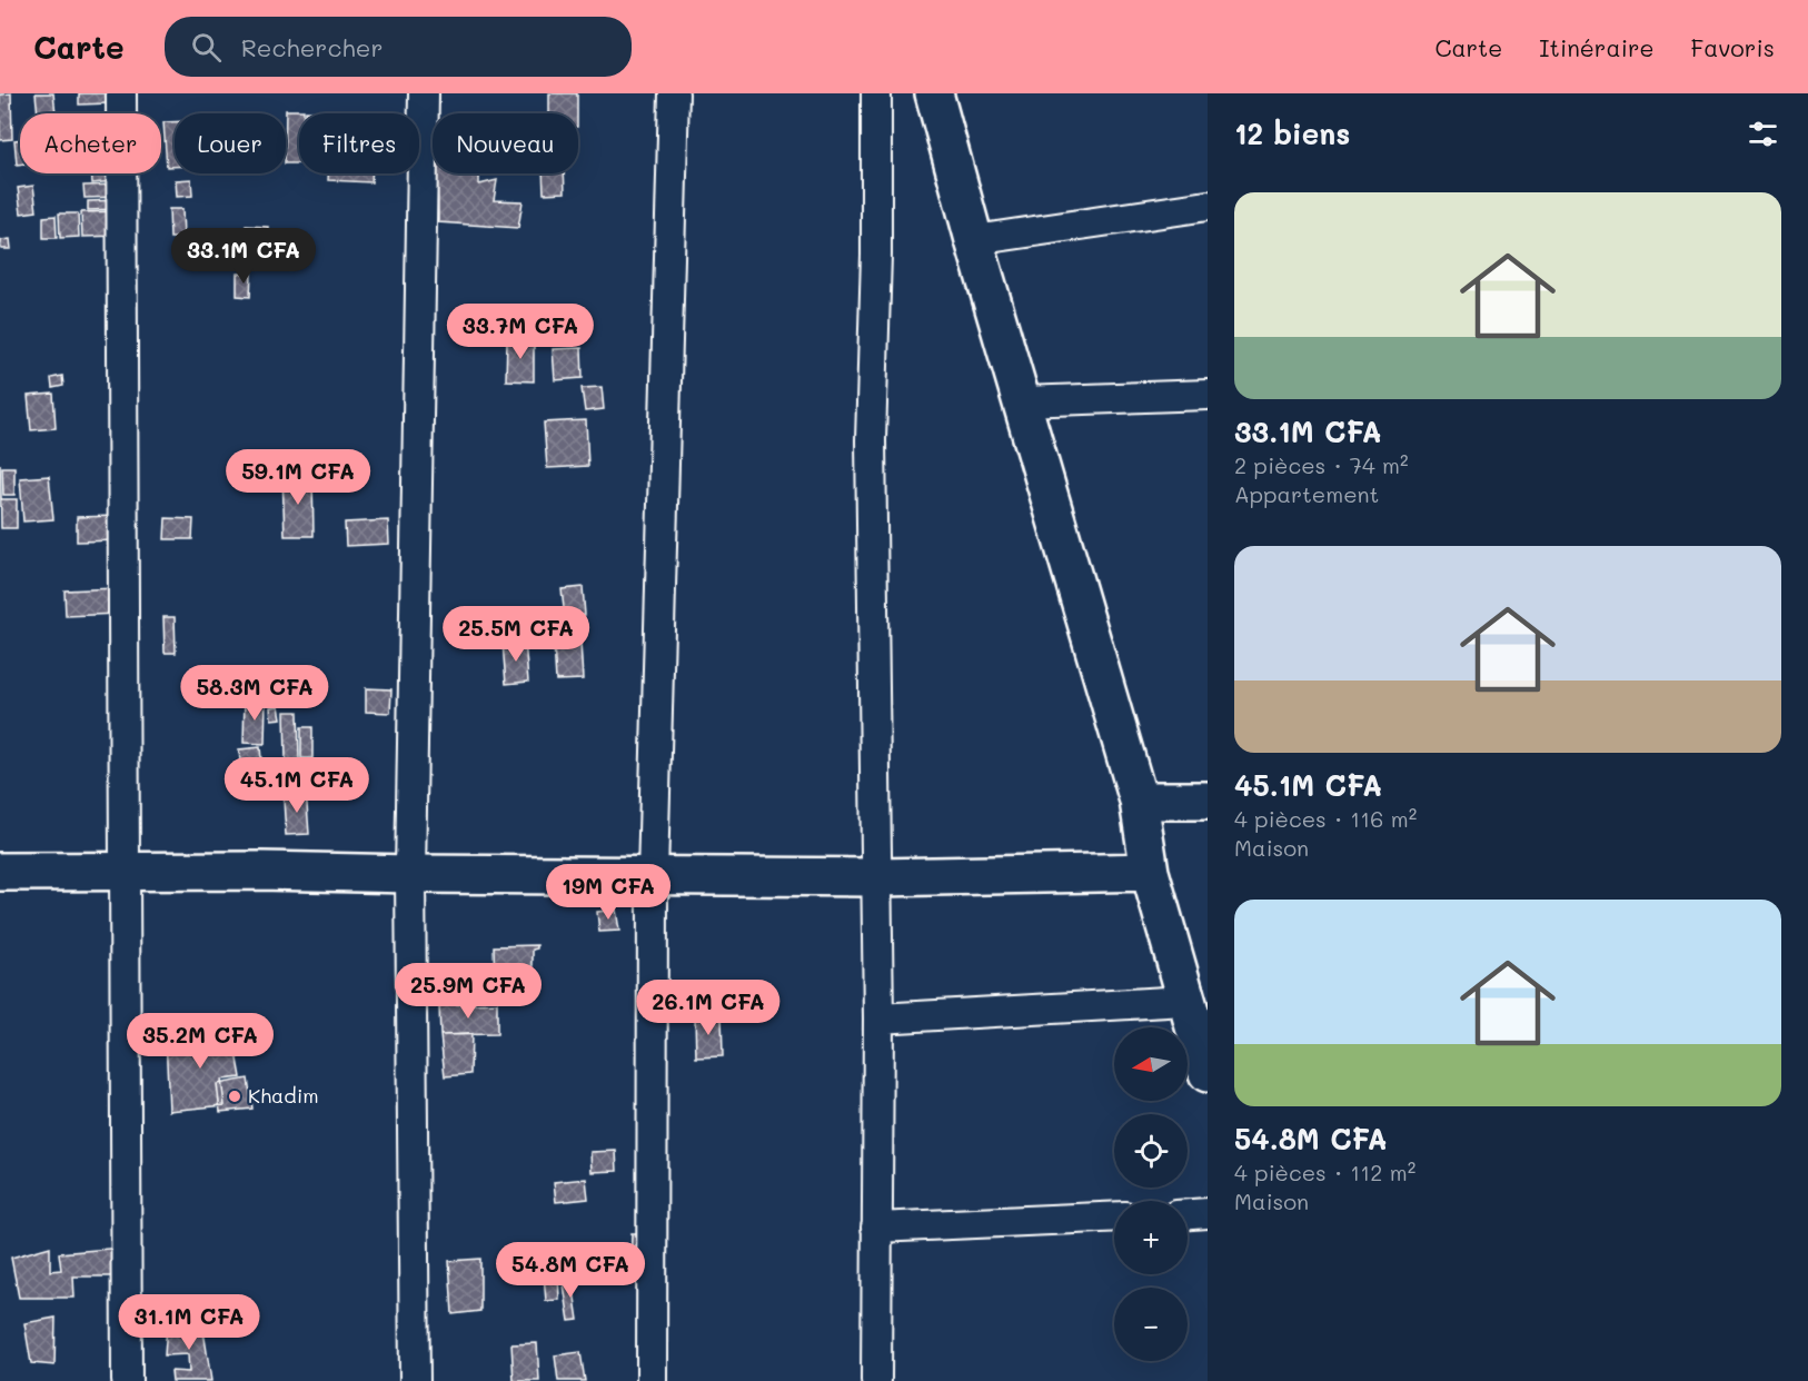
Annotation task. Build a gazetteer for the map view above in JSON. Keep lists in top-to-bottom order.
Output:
{
  "places": ["Khadim"],
  "north": "left",
  "page": {
    "header": "Carte",
    "search": "Rechercher",
    "nav": ["Carte", "Itinéraire", "Favoris"],
    "heading": "12 biens",
    "chip": [
      "Acheter",
      "Louer",
      "Filtres",
      "Nouveau"
    ],
    "list": [
      {
        "name": "33.1M CFA",
        "note": "2 pièces · 74 m² · Appartement"
      },
      {
        "name": "45.1M CFA",
        "note": "4 pièces · 116 m² · Maison"
      },
      {
        "name": "54.8M CFA",
        "note": "4 pièces · 112 m² · Maison"
      }
    ],
    "price": [
      "33.1M CFA",
      "33.7M CFA",
      "59.1M CFA",
      "25.5M CFA",
      "58.3M CFA",
      "45.1M CFA",
      "19M CFA",
      "25.9M CFA",
      "26.1M CFA",
      "35.2M CFA",
      "54.8M CFA",
      "31.1M CFA"
    ],
    "map_buttons": ["+", "−"]
  }
}
